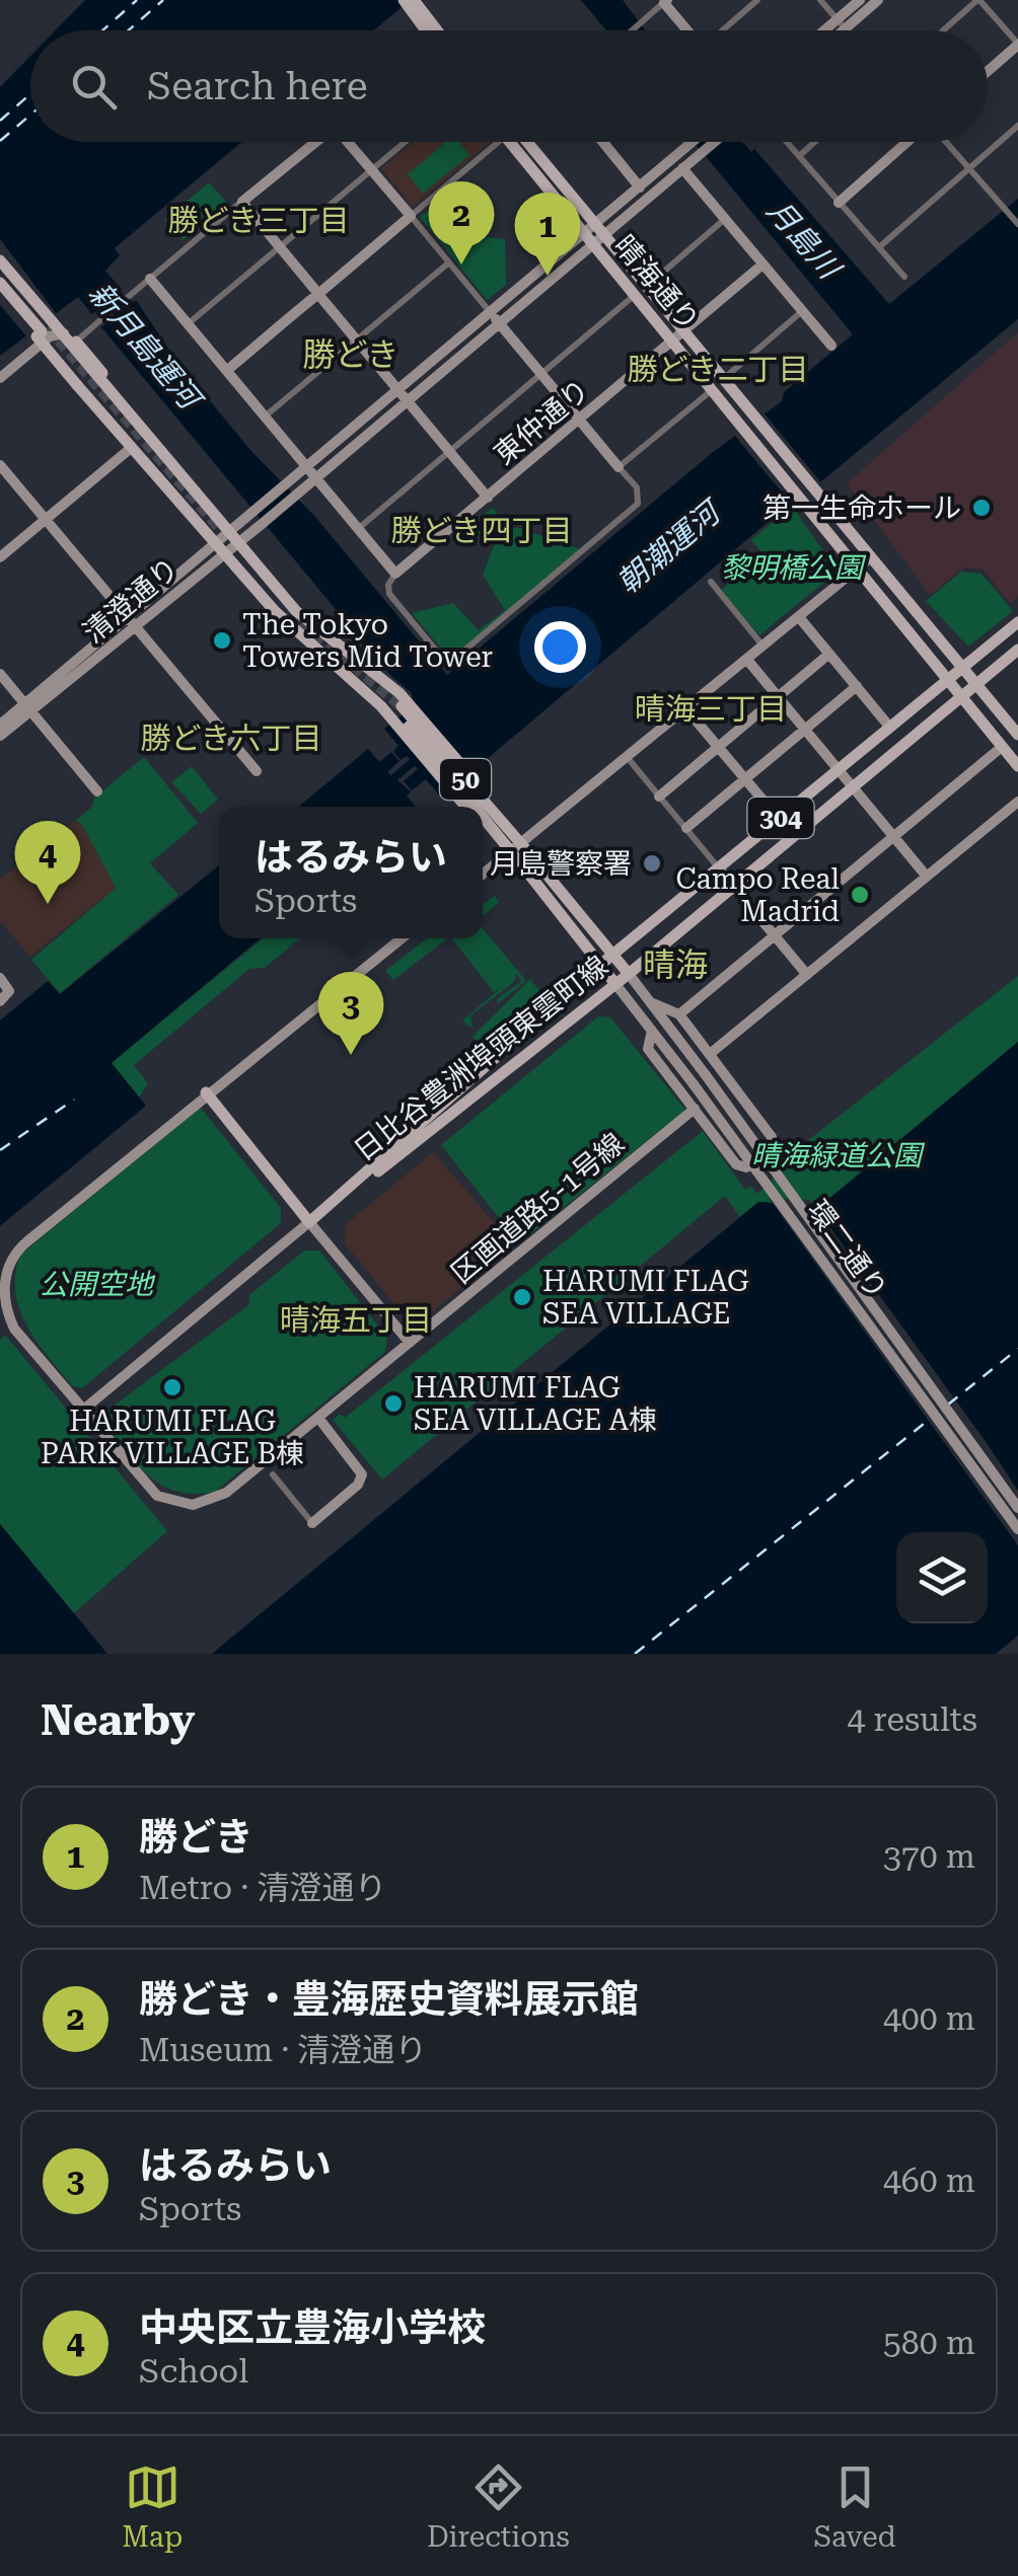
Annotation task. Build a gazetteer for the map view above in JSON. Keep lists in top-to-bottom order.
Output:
{
  "streets": {
    "main road": [
      "晴海通り",
      "50",
      "304",
      "日比谷豊洲埠頭東雲町線",
      "環二通り"
    ],
    "street": ["東仲通り", "清澄通り", "区画道路5-1号線"]
  },
  "crossings": [
    ["晴海通り", "東仲通り"],
    ["清澄通り", "50"],
    ["50", "環二通り"],
    ["304", "日比谷豊洲埠頭東雲町線"],
    ["日比谷豊洲埠頭東雲町線", "環二通り"]
  ],
  "districts": [
    "勝どき三丁目",
    "勝どき",
    "勝どき二丁目",
    "勝どき四丁目",
    "晴海三丁目",
    "勝どき六丁目",
    "晴海",
    "晴海五丁目"
  ],
  "water": ["月島川", "新月島運河", "朝潮運河"],
  "parks": ["黎明橋公園", "晴海緑道公園", "公開空地"],
  "places": [
    "第一生命ホール",
    "The Tokyo Towers Mid Tower",
    "月島警察署",
    "Campo Real Madrid",
    "HARUMI FLAG SEA VILLAGE",
    "HARUMI FLAG PARK VILLAGE B棟",
    "HARUMI FLAG SEA VILLAGE A棟"
  ],
  "page": {
    "search": "Search here",
    "pins": [
      "2",
      "1",
      "4",
      "3"
    ],
    "popup": ["はるみらい", "Sports"],
    "heading": ["Nearby", "4 results"],
    "list": [
      {
        "mark": "1",
        "name": "勝どき",
        "note": "Metro · 清澄通り",
        "value": "370 m"
      },
      {
        "mark": "2",
        "name": "勝どき・豊海歴史資料展示館",
        "note": "Museum · 清澄通り",
        "value": "400 m"
      },
      {
        "mark": "3",
        "name": "はるみらい",
        "note": "Sports",
        "value": "460 m"
      },
      {
        "mark": "4",
        "name": "中央区立豊海小学校",
        "note": "School",
        "value": "580 m"
      }
    ],
    "nav": ["Map", "Directions", "Saved"]
  }
}
